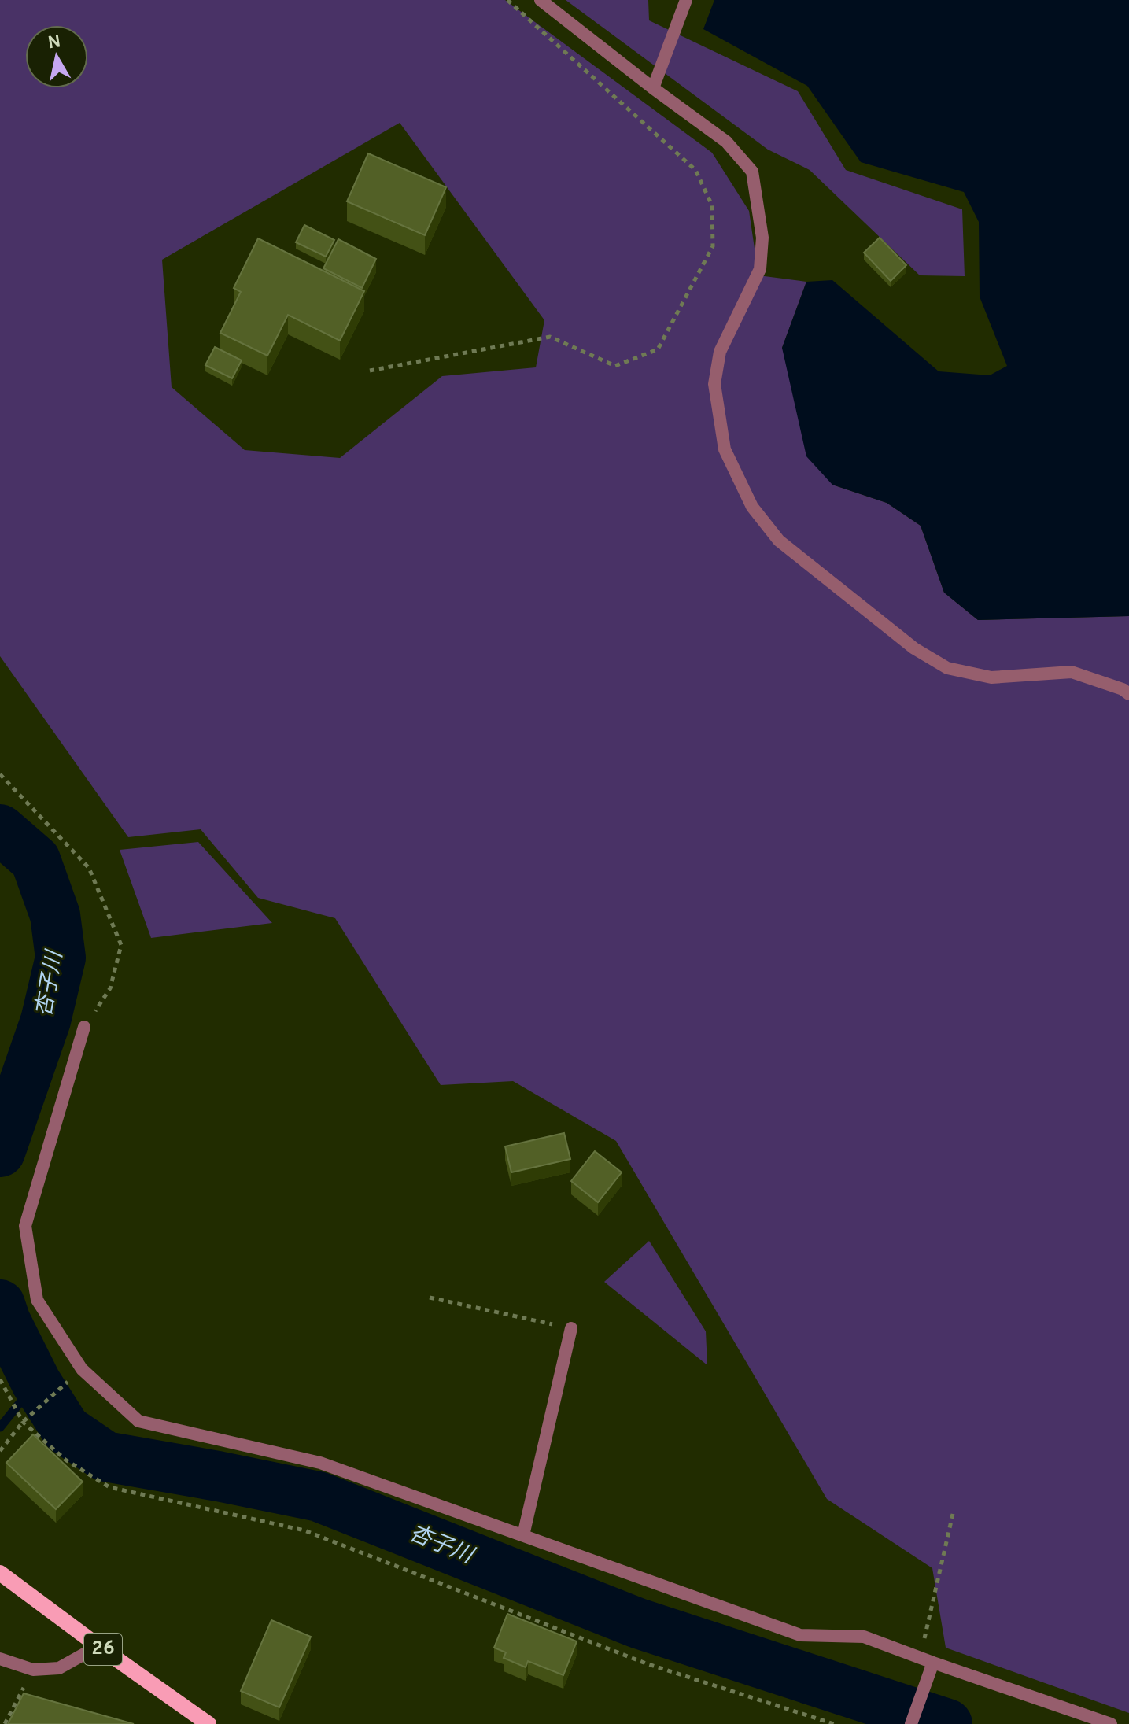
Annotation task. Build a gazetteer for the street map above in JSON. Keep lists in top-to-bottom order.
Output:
{
  "streets": {
    "main road": ["26"]
  },
  "water": ["杏子川"],
  "north": "top"
}
